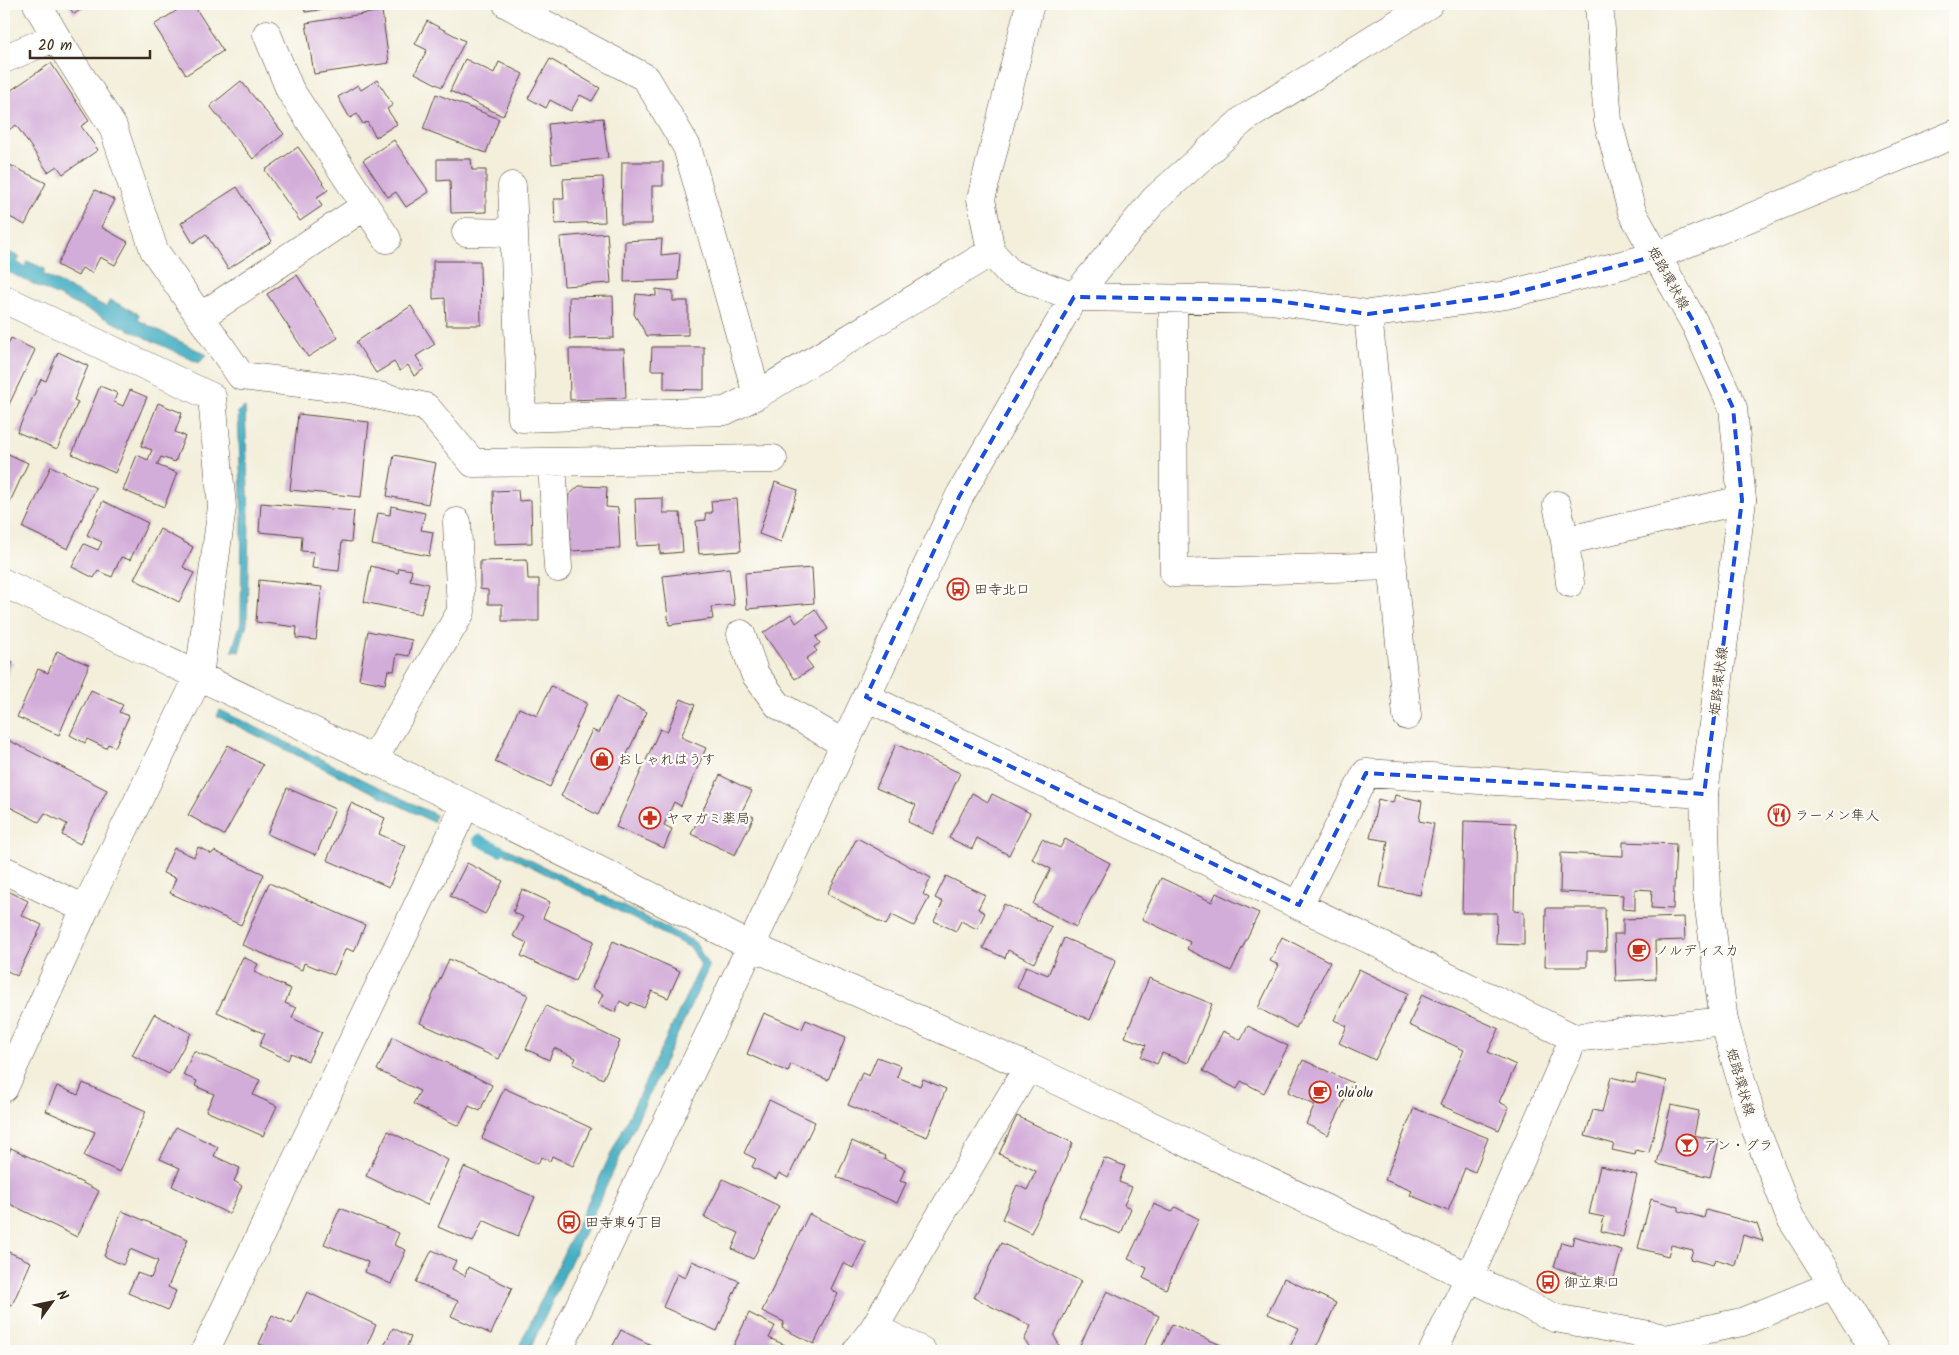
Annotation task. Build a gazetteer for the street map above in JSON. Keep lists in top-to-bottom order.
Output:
{
  "streets": {
    "street": ["姫路環状線"]
  },
  "places": {
    "bus stop": ["田寺北口", "田寺東4丁目", "御立東口"],
    "shop": ["おしゃれはうす"],
    "restaurant": ["ラーメン隼人"],
    "pharmacy": ["ヤマガミ薬局"],
    "cafe": ["ノルディスカ", "'olu'olu"],
    "bar": ["アン・グラ"]
  },
  "scale_bar": "20 m",
  "north": "top right"
}
